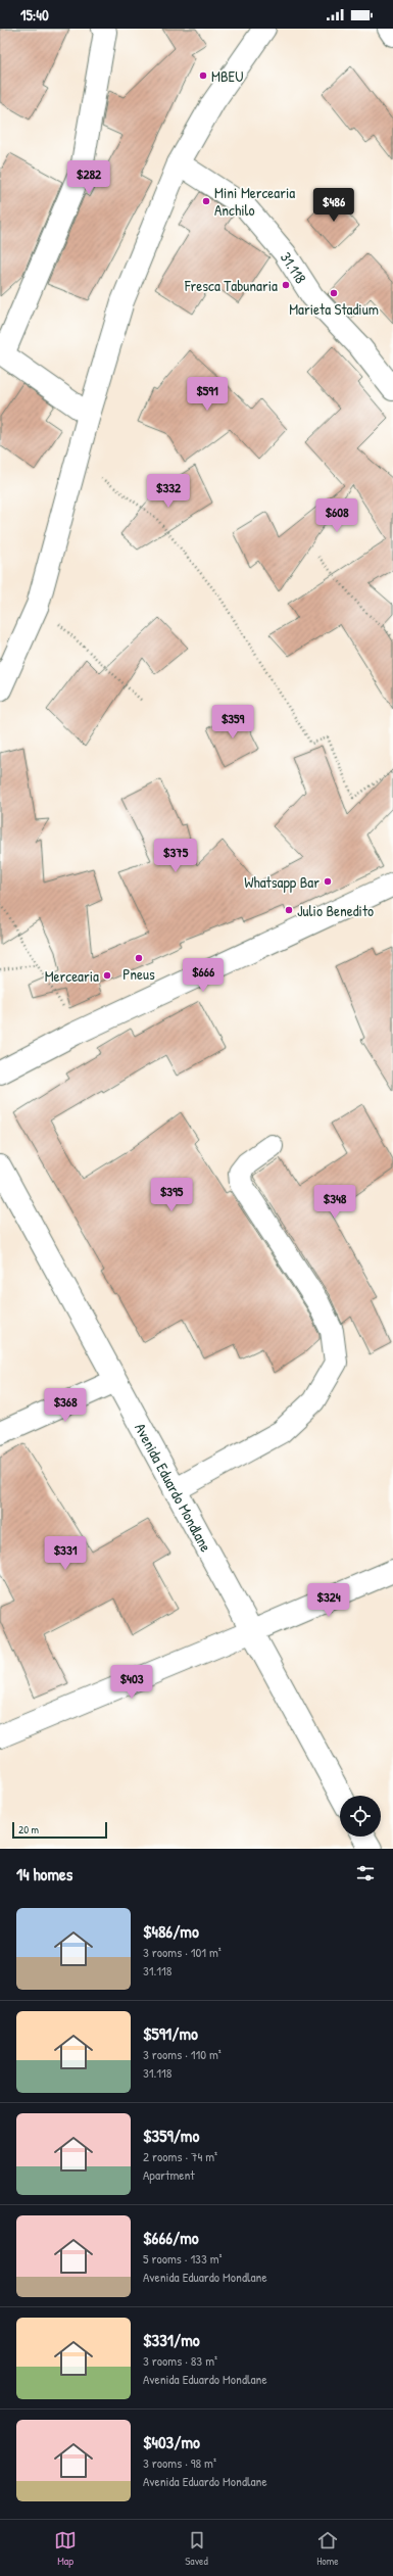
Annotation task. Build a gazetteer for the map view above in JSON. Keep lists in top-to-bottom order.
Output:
{
  "streets": {
    "street": ["31.118", "Avenida Eduardo Mondlane"]
  },
  "places": [
    "MBEU",
    "Mini Mercearia Anchilo",
    "Fresca Tabunaria",
    "Marieta Stadium",
    "Whatsapp Bar",
    "Julio Benedito",
    "Pneus",
    "Mercearia"
  ],
  "scale_bar": "20 m",
  "page": {
    "status": "15:40",
    "price": [
      "$282",
      "$486",
      "$591",
      "$332",
      "$608",
      "$359",
      "$375",
      "$666",
      "$395",
      "$348",
      "$368",
      "$331",
      "$324",
      "$403"
    ],
    "scale": "20 m",
    "heading": "14 homes",
    "list": [
      {
        "name": "$486/mo",
        "note": "3 rooms · 101 m² · 31.118"
      },
      {
        "name": "$591/mo",
        "note": "3 rooms · 110 m² · 31.118"
      },
      {
        "name": "$359/mo",
        "note": "2 rooms · 74 m² · Apartment"
      },
      {
        "name": "$666/mo",
        "note": "5 rooms · 133 m² · Avenida Eduardo Mondlane"
      },
      {
        "name": "$331/mo",
        "note": "3 rooms · 83 m² · Avenida Eduardo Mondlane"
      },
      {
        "name": "$403/mo",
        "note": "3 rooms · 98 m² · Avenida Eduardo Mondlane"
      }
    ],
    "tabs": ["Map", "Saved", "Home"]
  }
}
